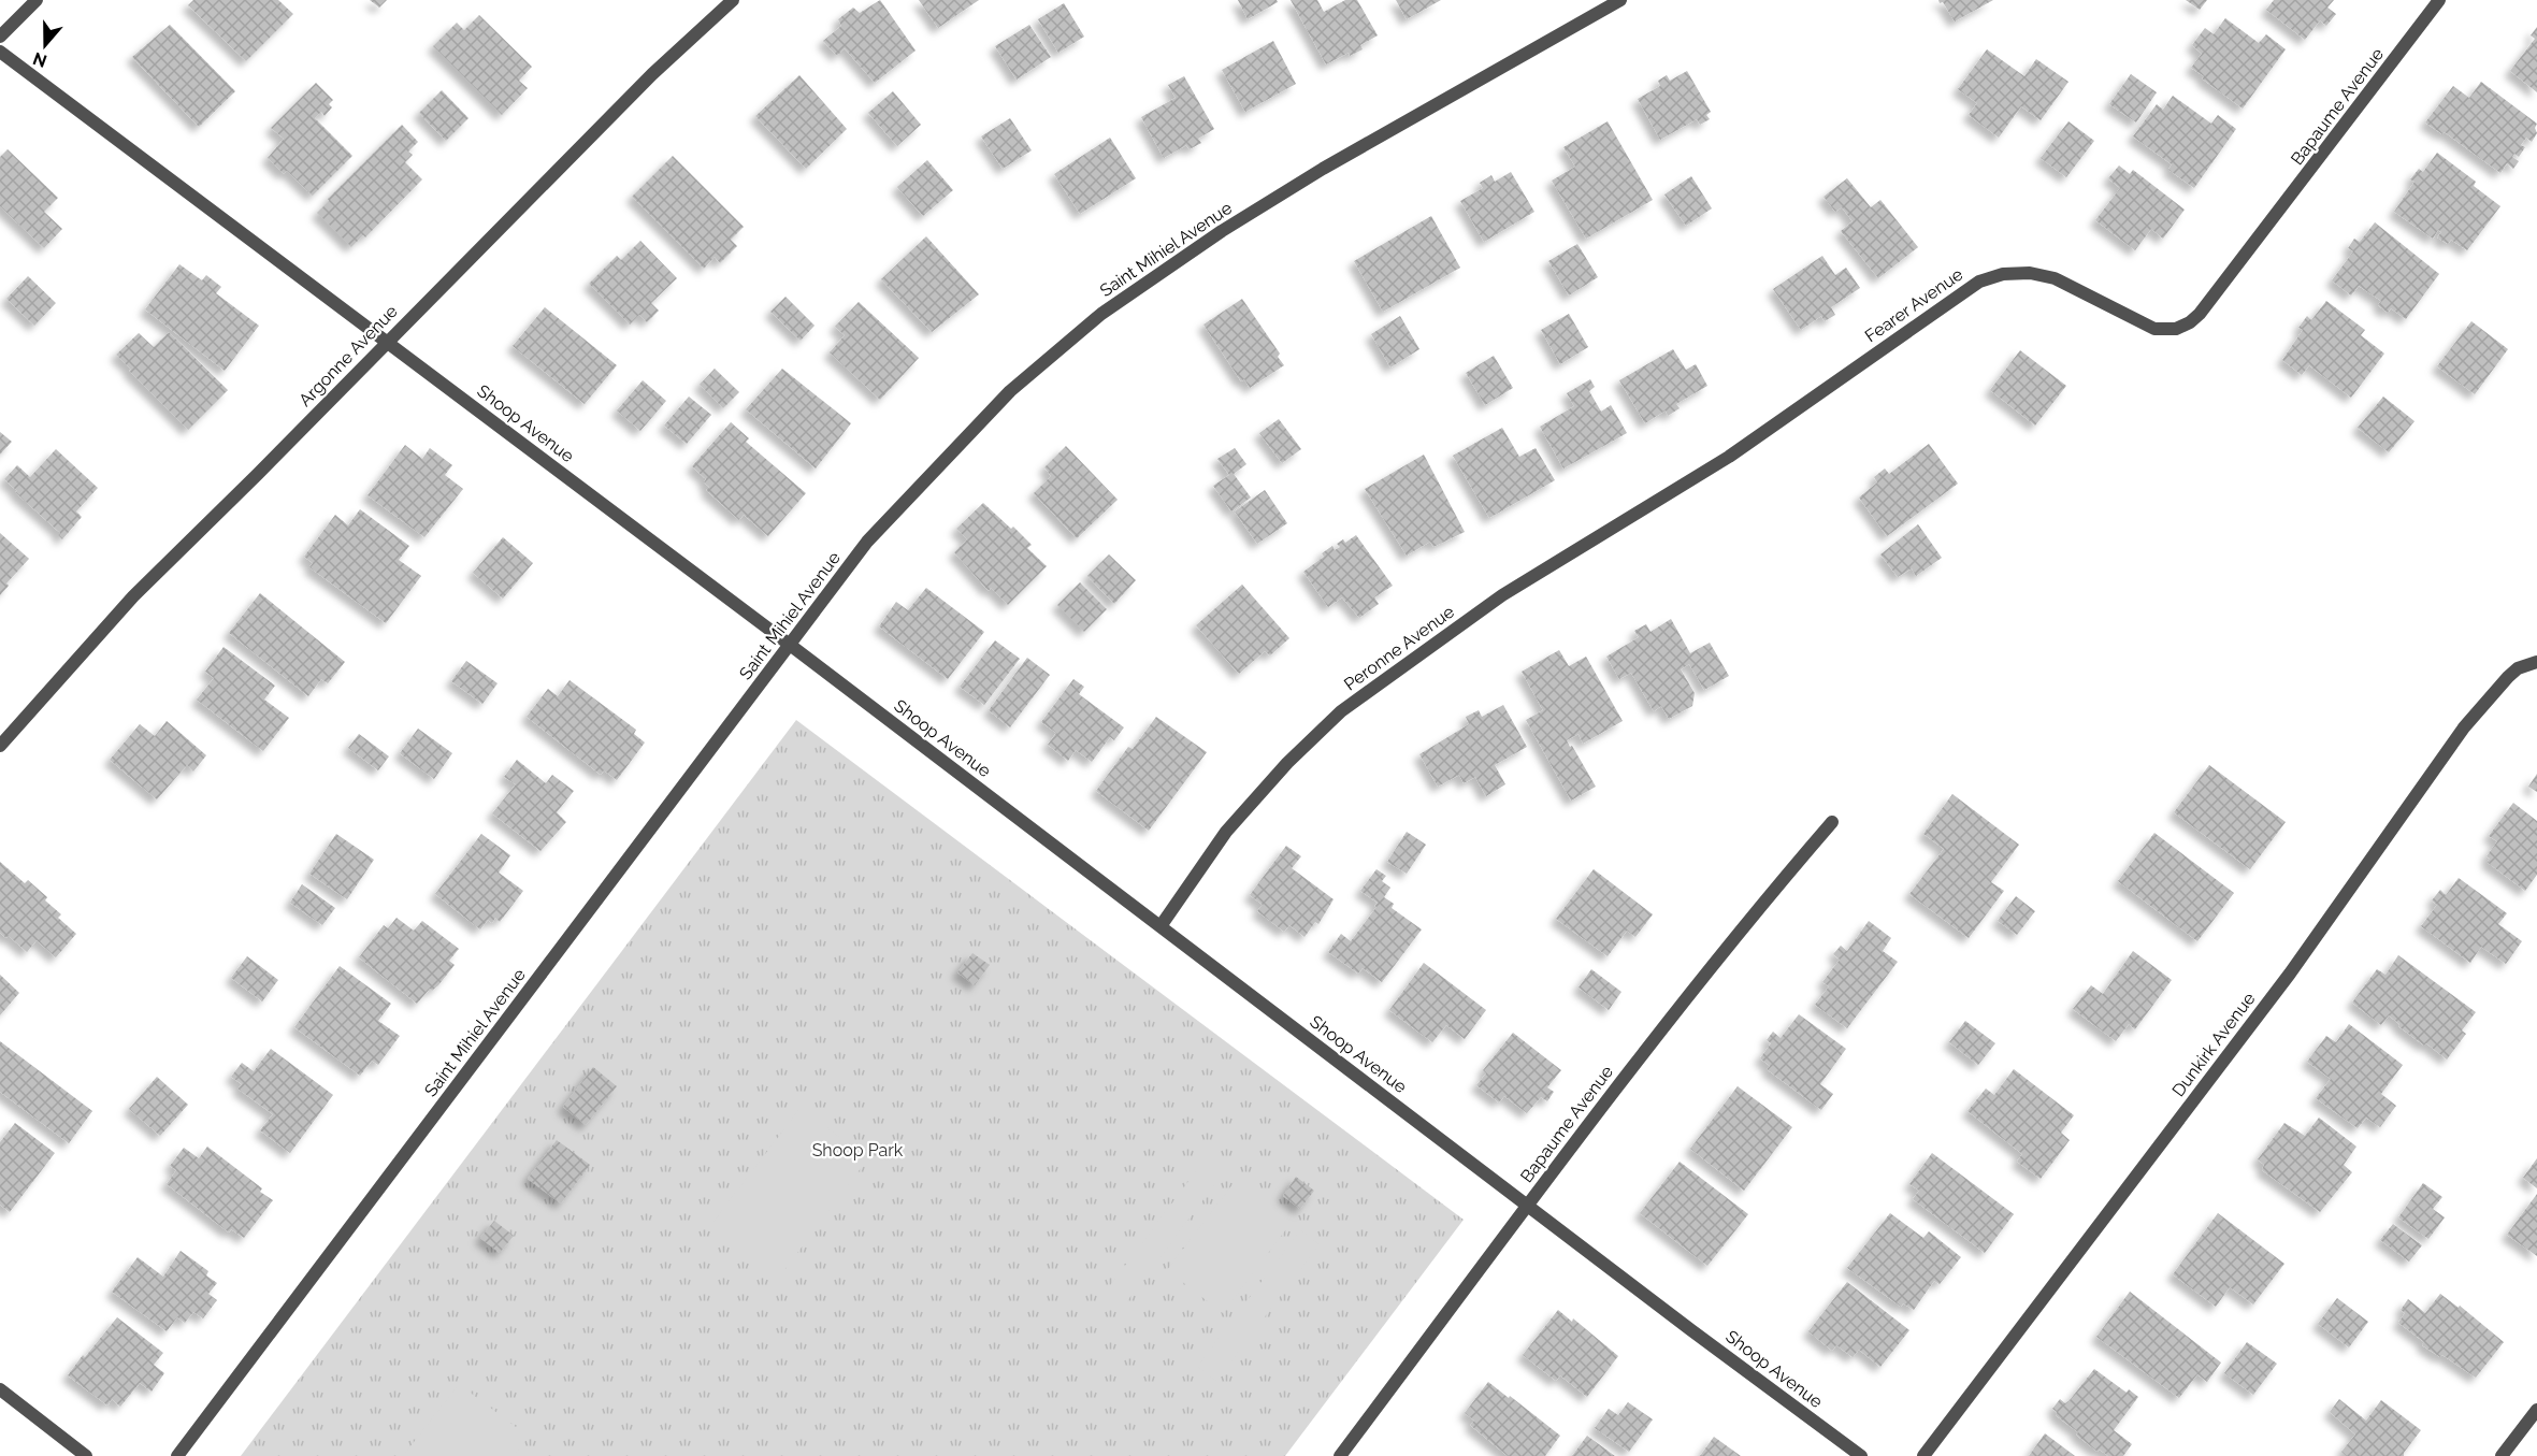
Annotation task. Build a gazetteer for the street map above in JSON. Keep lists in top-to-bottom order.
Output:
{
  "streets": {
    "street": [
      "Bapaume Avenue",
      "Saint Mihiel Avenue",
      "Fearer Avenue",
      "Argonne Avenue",
      "Shoop Avenue",
      "Peronne Avenue",
      "Dunkirk Avenue"
    ]
  },
  "crossings": [
    ["Bapaume Avenue", "Fearer Avenue"],
    ["Bapaume Avenue", "Shoop Avenue"],
    ["Saint Mihiel Avenue", "Shoop Avenue"],
    ["Fearer Avenue", "Peronne Avenue"],
    ["Argonne Avenue", "Shoop Avenue"],
    ["Shoop Avenue", "Peronne Avenue"]
  ],
  "parks": ["Shoop Park"],
  "north": "bottom"
}
